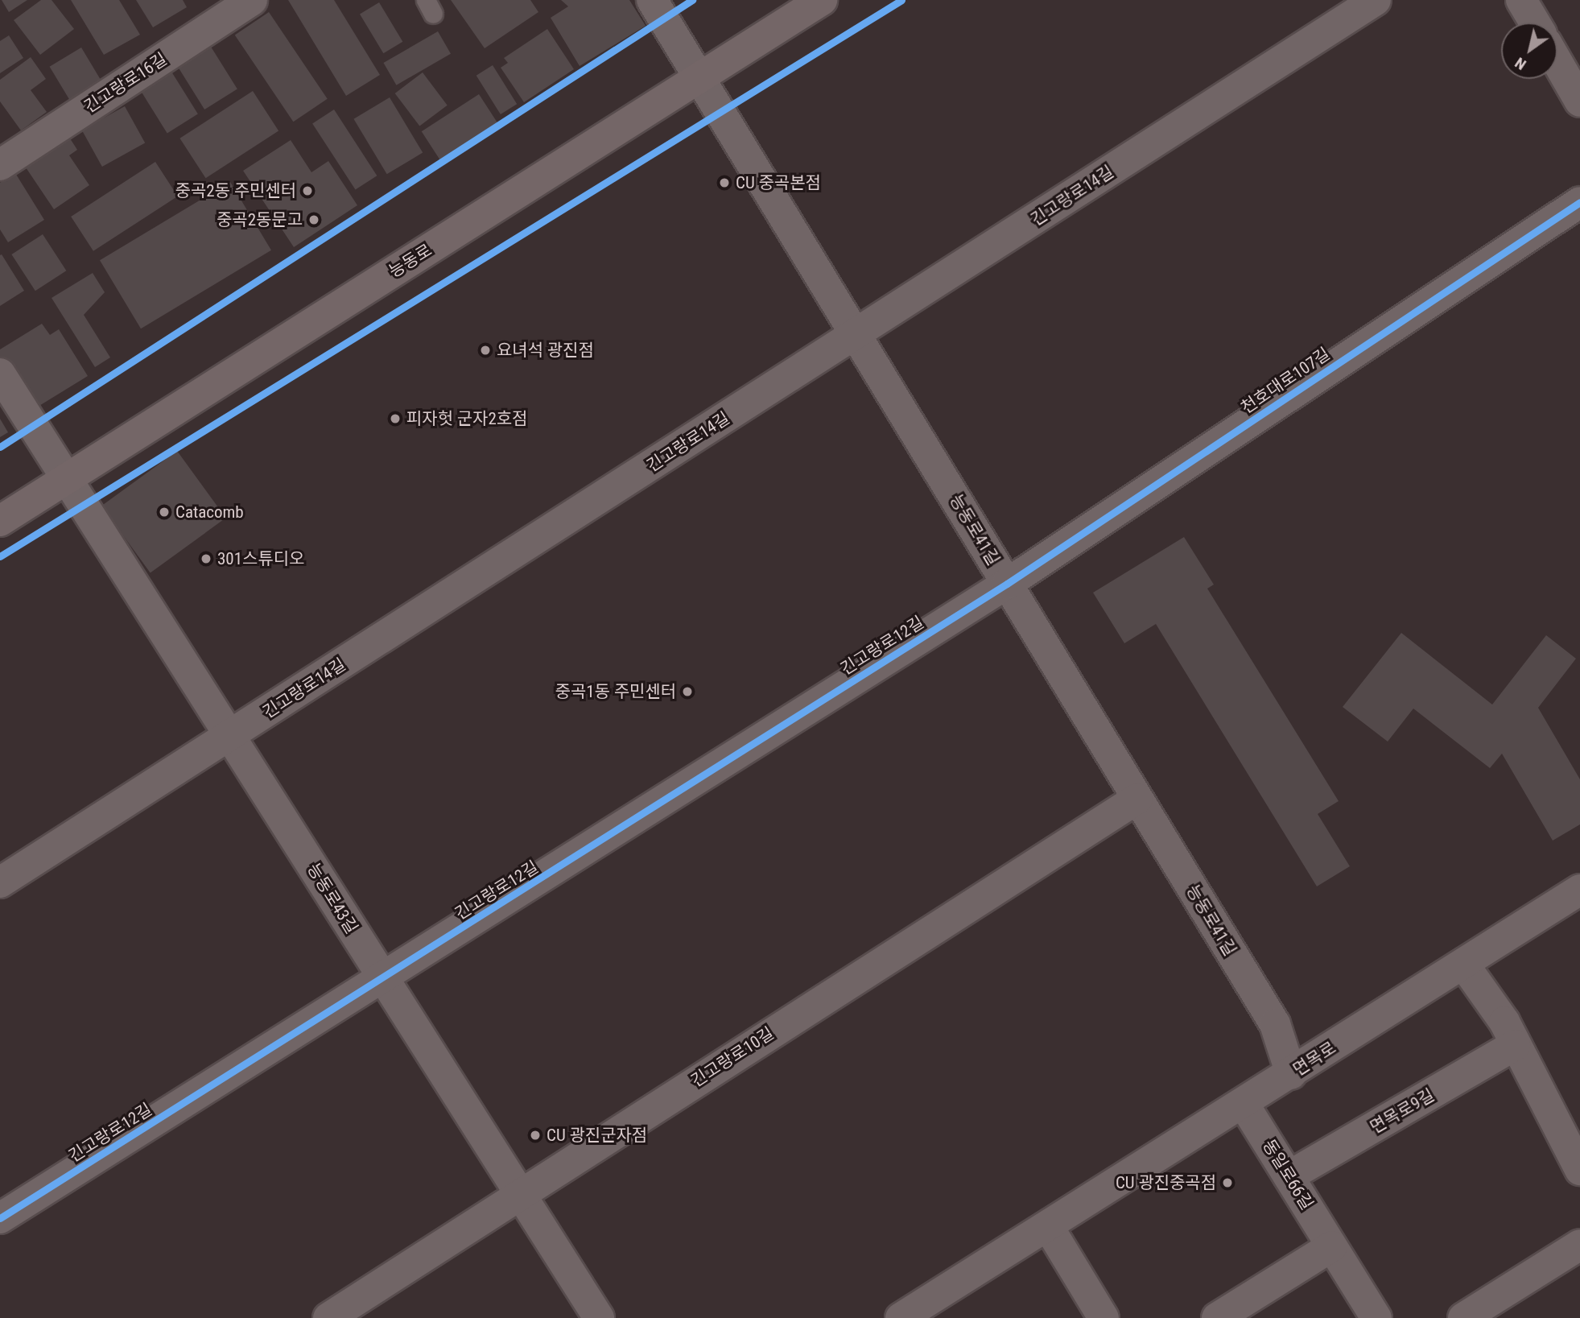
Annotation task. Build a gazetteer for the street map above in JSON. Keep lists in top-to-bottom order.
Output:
{
  "streets": {
    "main road": ["능동로"],
    "street": [
      "긴고랑로16길",
      "긴고랑로14길",
      "천호대로107길",
      "능동로41길",
      "긴고랑로12길",
      "능동로43길",
      "긴고랑로10길",
      "면목로",
      "면목로9길",
      "동일로66길"
    ]
  },
  "crossings": [
    ["긴고랑로14길", "능동로41길"],
    ["긴고랑로14길", "능동로43길"],
    ["능동로", "능동로41길"],
    ["능동로", "능동로43길"],
    ["천호대로107길", "능동로41길"],
    ["천호대로107길", "긴고랑로12길"],
    ["능동로41길", "긴고랑로12길"],
    ["능동로41길", "긴고랑로10길"],
    ["능동로41길", "면목로"],
    ["긴고랑로12길", "능동로43길"],
    ["능동로43길", "긴고랑로10길"],
    ["면목로", "동일로66길"],
    ["면목로9길", "동일로66길"]
  ],
  "places": [
    "CU 중곡본점",
    "중곡2동 주민센터",
    "중곡2동문고",
    "요녀석 광진점",
    "피자헛 군자2호점",
    "Catacomb",
    "301스튜디오",
    "중곡1동 주민센터",
    "CU 광진군자점",
    "CU 광진중곡점"
  ],
  "north": "bottom left"
}
